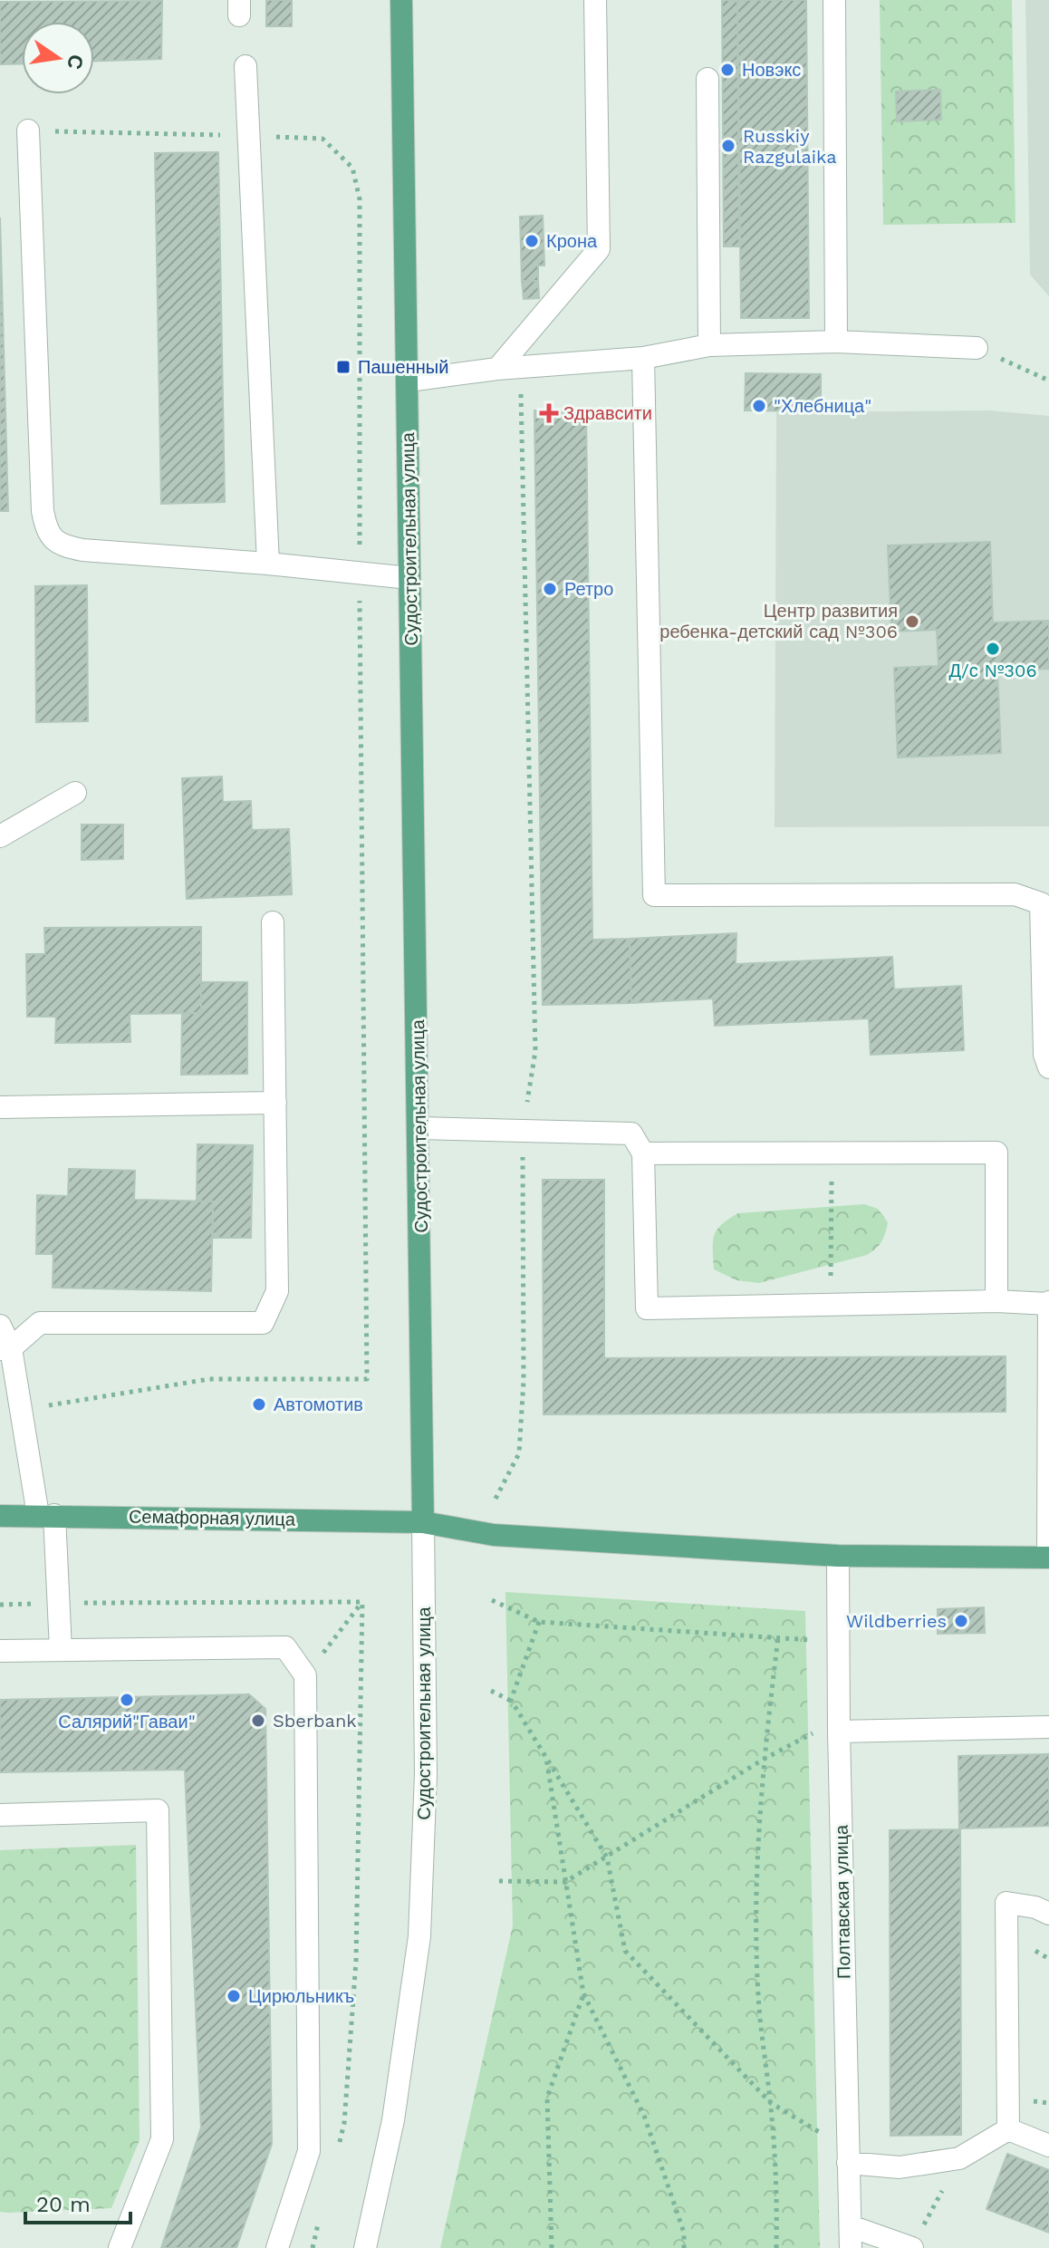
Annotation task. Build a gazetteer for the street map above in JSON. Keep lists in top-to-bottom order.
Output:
{
  "streets": {
    "main road": ["Судостроительная улица", "Семафорная улица"],
    "street": ["Полтавская улица"]
  },
  "crossings": [
    ["Судостроительная улица", "Семафорная улица"],
    ["Семафорная улица", "Полтавская улица"]
  ],
  "places": {
    "other": [
      "Новэкс",
      "Russkiy Razgulaika",
      "Крона",
      "\"Хлебница\"",
      "Ретро",
      "Центр развития ребенка-детский сад №306",
      "Д/с №306",
      "Автомотив",
      "Wildberries",
      "Салярий\"Гаваи\"",
      "Sberbank",
      "Цирюльникъ"
    ],
    "transit": ["Пашенный"],
    "health": ["Здравсити"]
  },
  "scale_bar": "20 m",
  "north": "right"
}
